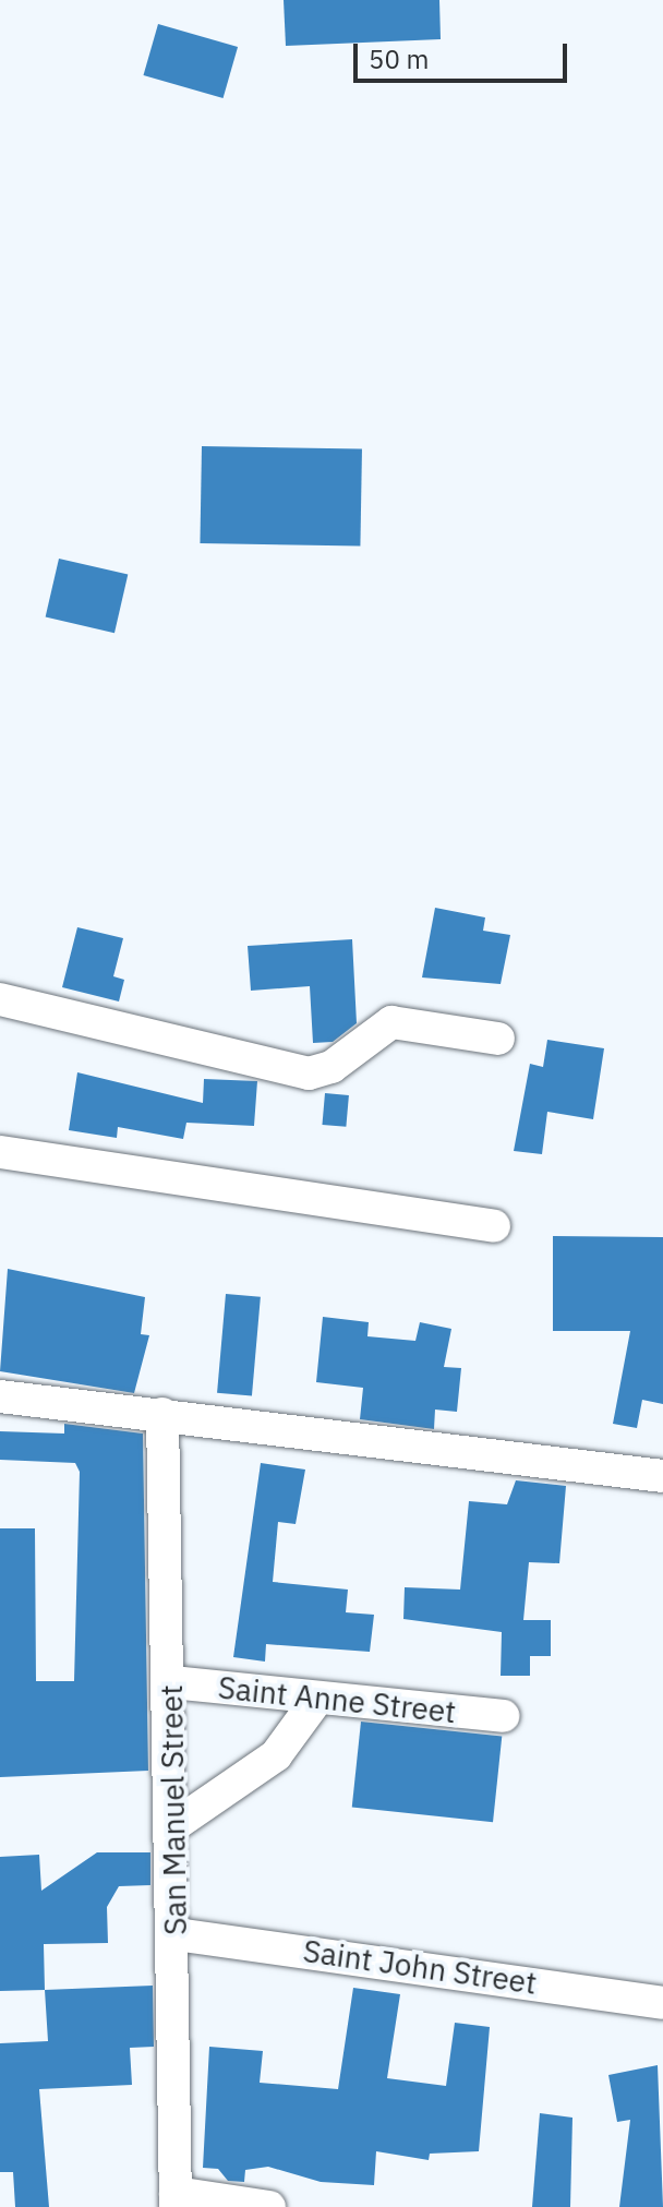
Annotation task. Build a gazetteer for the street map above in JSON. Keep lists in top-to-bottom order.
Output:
{
  "streets": {
    "street": ["Saint Anne Street", "San Manuel Street", "Saint John Street"]
  },
  "crossings": [
    ["Saint Anne Street", "San Manuel Street"],
    ["San Manuel Street", "Saint John Street"]
  ],
  "scale_bar": "50 m"
}
